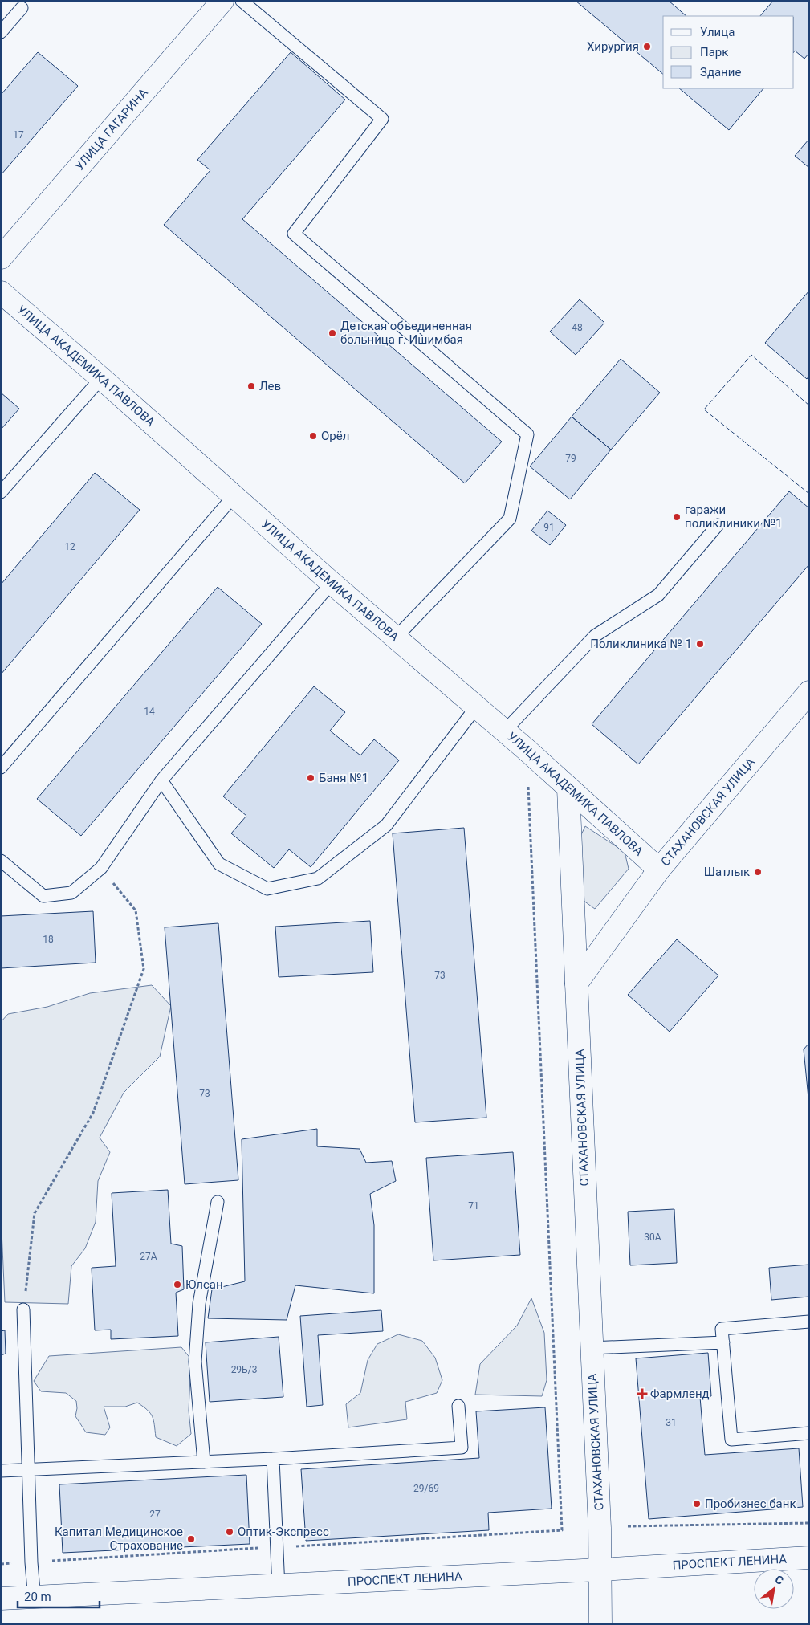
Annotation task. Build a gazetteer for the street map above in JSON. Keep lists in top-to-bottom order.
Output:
{
  "streets": {
    "street": [
      "УЛИЦА ГАГАРИНА",
      "УЛИЦА АКАДЕМИКА ПАВЛОВА",
      "СТАХАНОВСКАЯ УЛИЦА",
      "ПРОСПЕКТ ЛЕНИНА"
    ]
  },
  "crossings": [
    ["УЛИЦА АКАДЕМИКА ПАВЛОВА", "СТАХАНОВСКАЯ УЛИЦА"],
    ["СТАХАНОВСКАЯ УЛИЦА", "ПРОСПЕКТ ЛЕНИНА"]
  ],
  "places": {
    "other": [
      "Хирургия",
      "Детская объединенная больница г. Ишимбая",
      "Лев",
      "Орёл",
      "гаражи поликлиники №1",
      "Поликлиника № 1",
      "Баня №1",
      "Шатлык",
      "Юлсан",
      "Пробизнес банк",
      "Оптик-Экспресс",
      "Капитал Медицинское Страхование"
    ],
    "health": ["Фармленд"]
  },
  "house_numbers": [
    "17",
    "48",
    "79",
    "91",
    "12",
    "14",
    "18",
    "73",
    "73",
    "71",
    "30А",
    "27А",
    "29Б/3",
    "31",
    "29/69",
    "27"
  ],
  "legend": ["Улица", "Парк", "Здание"],
  "scale_bar": "20 m",
  "north": "top right"
}
